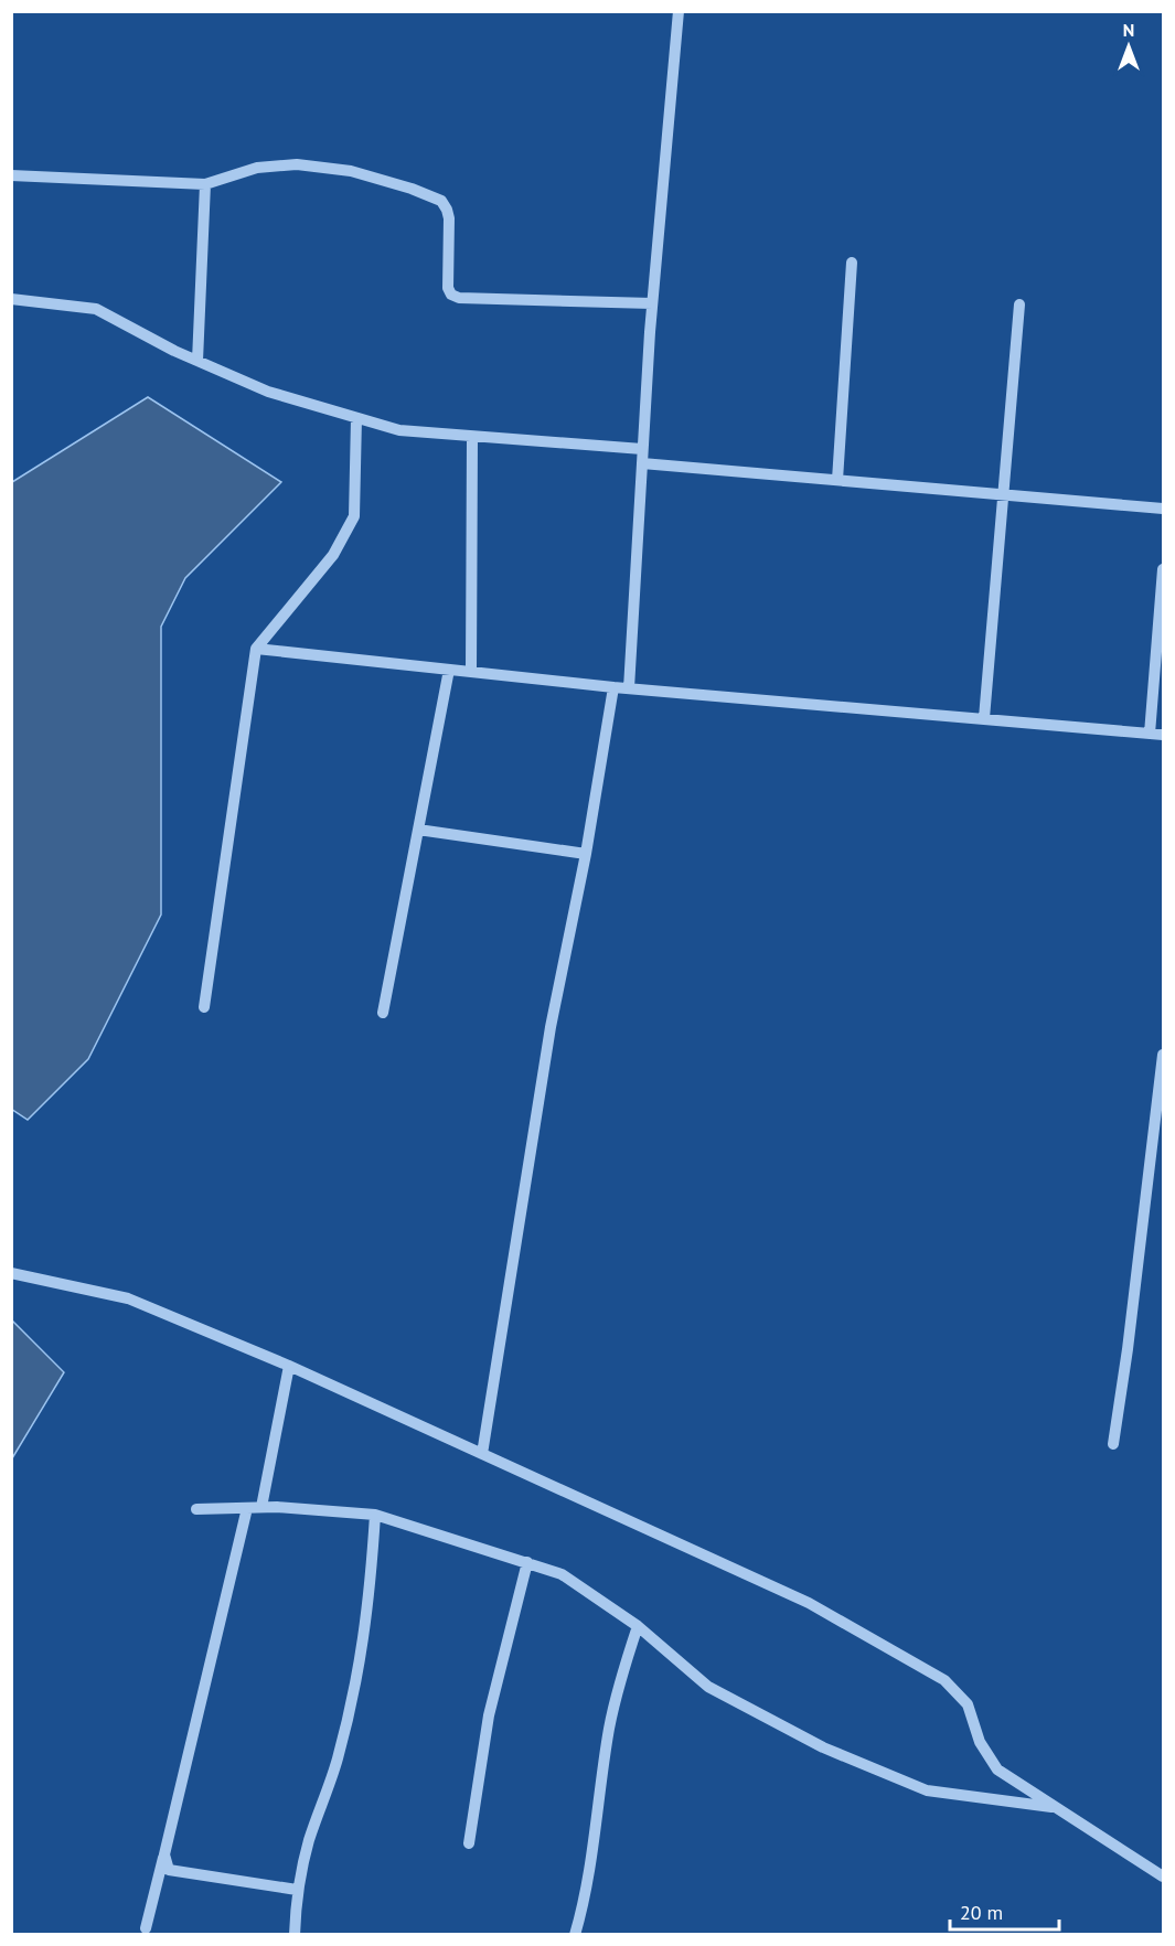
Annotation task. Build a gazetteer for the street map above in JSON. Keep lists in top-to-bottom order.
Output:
{
  "scale_bar": "20 m",
  "north": "top"
}
